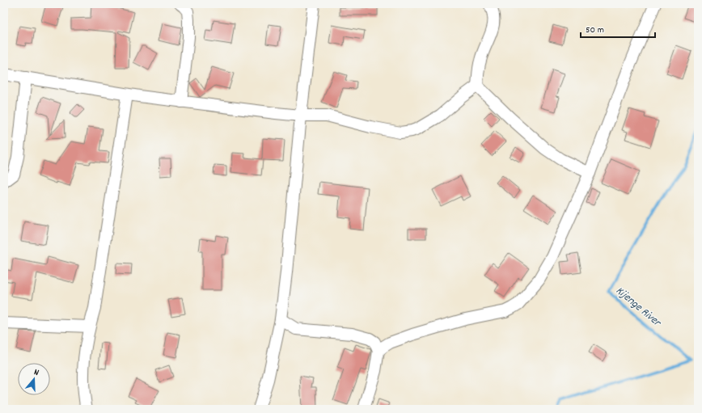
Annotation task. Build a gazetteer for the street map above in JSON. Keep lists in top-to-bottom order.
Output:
{
  "water": ["Kijenge River"],
  "scale_bar": "50 m",
  "north": "top"
}
